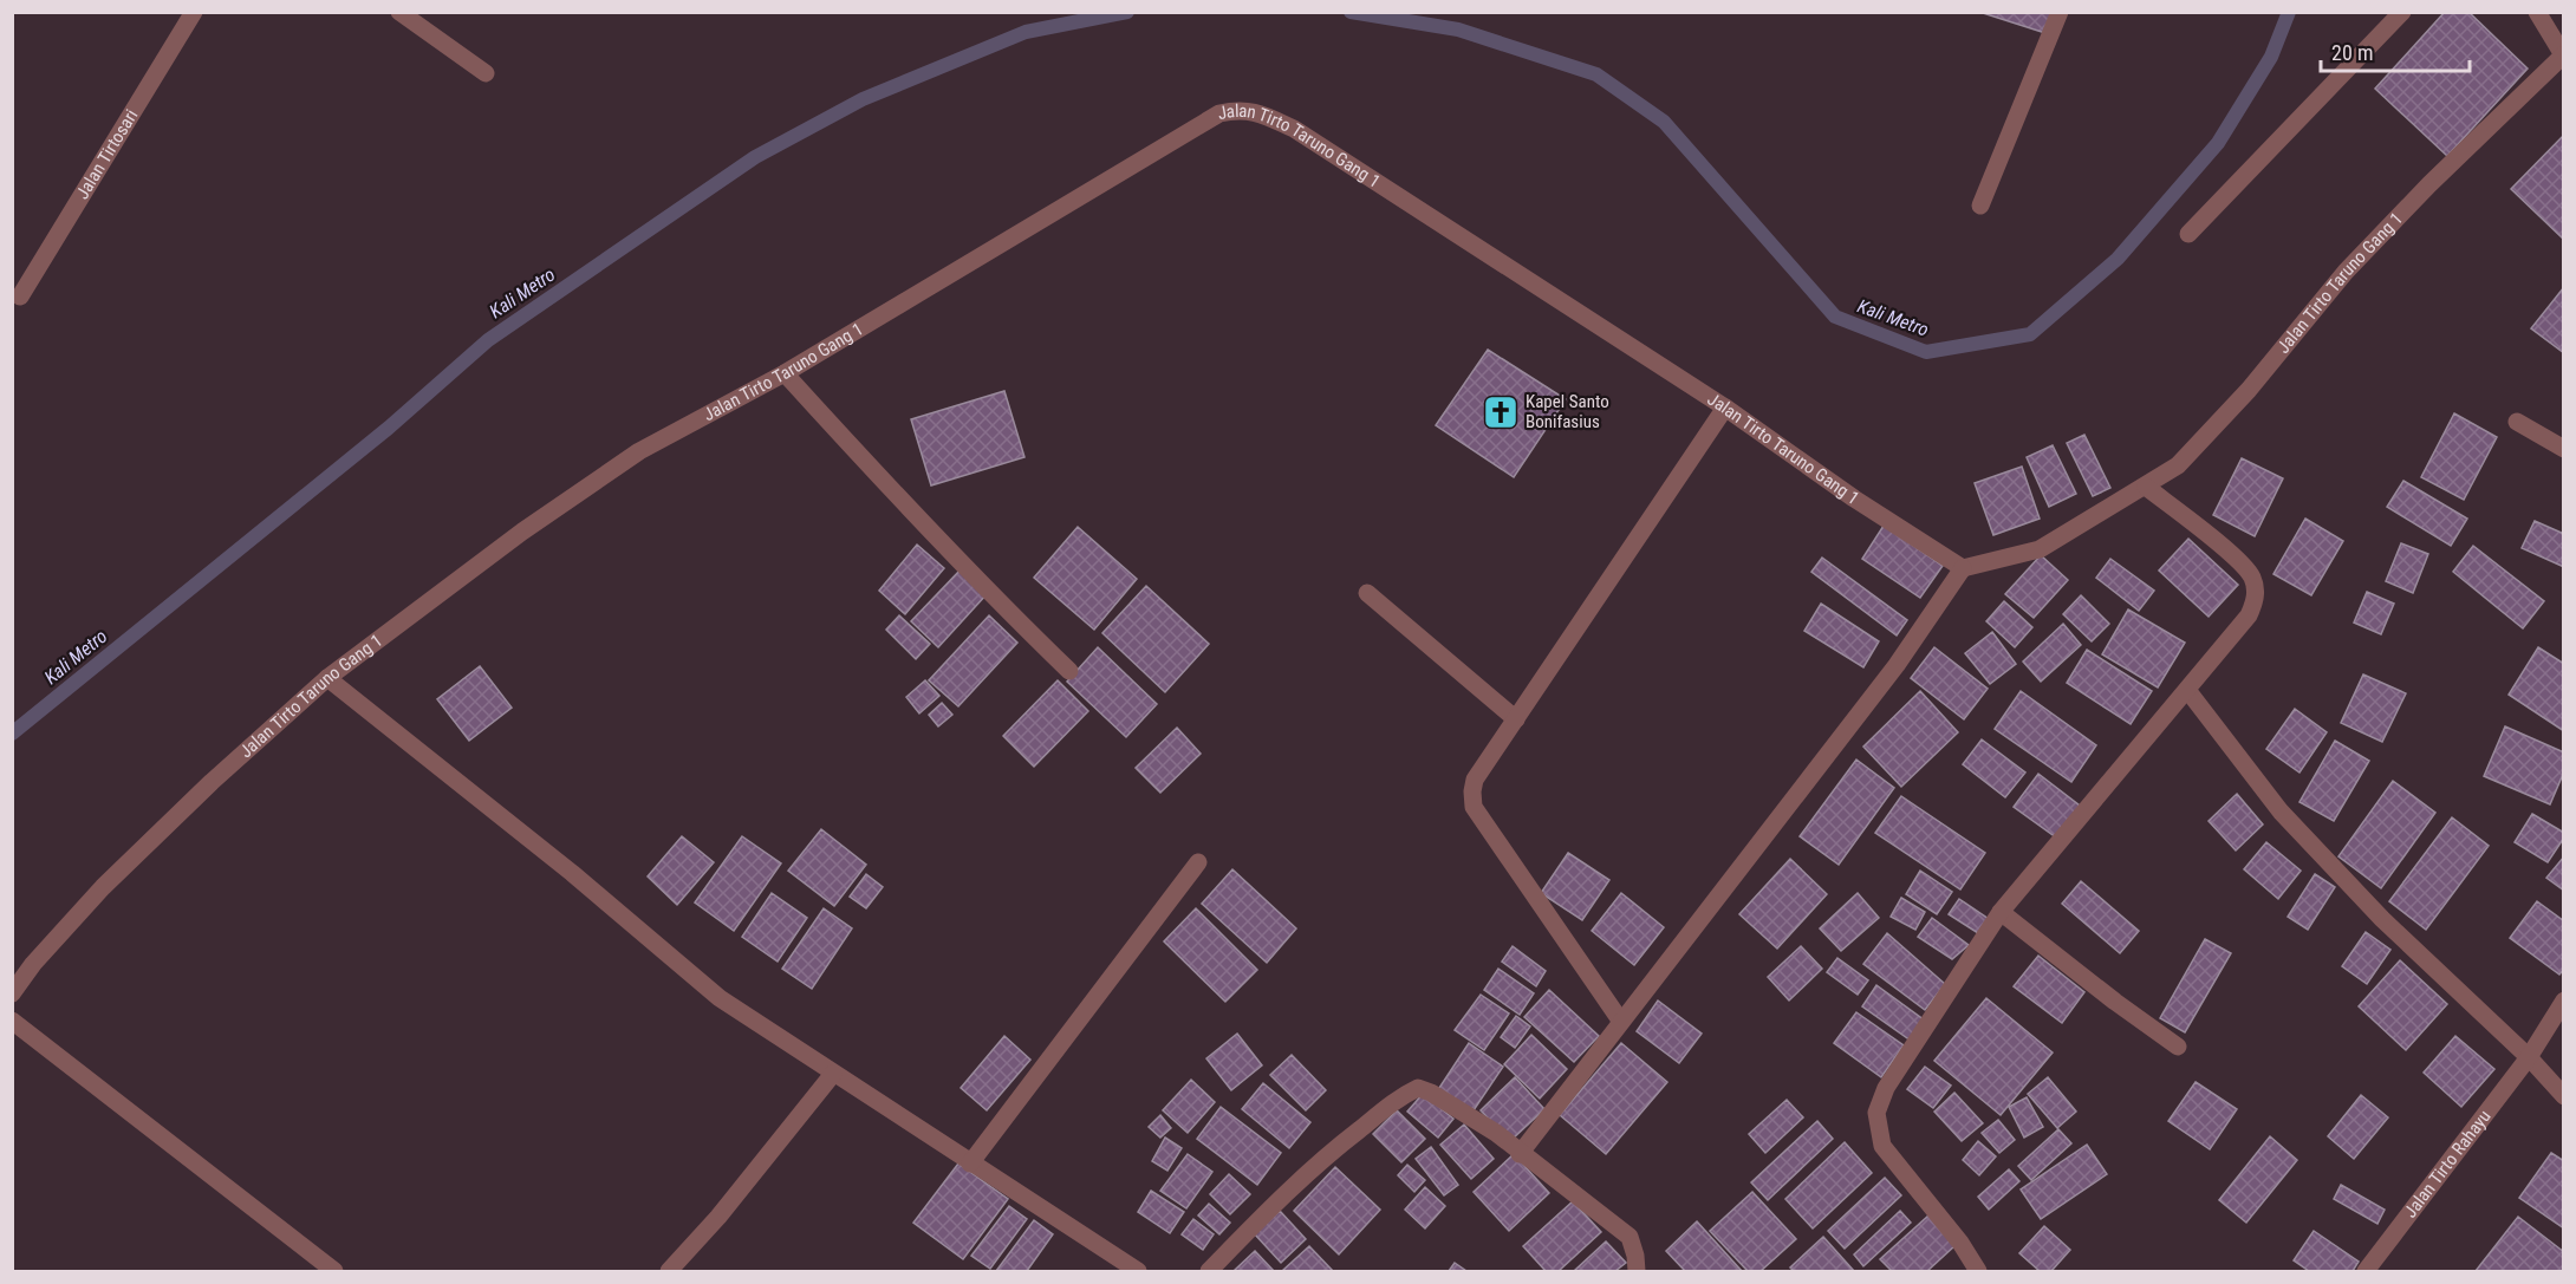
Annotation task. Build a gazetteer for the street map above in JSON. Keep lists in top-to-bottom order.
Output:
{
  "streets": {
    "street": ["Jalan Tirto Taruno Gang 1", "Jalan Tirtosari", "Jalan Tirto Rahayu"]
  },
  "water": ["Kali Metro"],
  "places": {
    "church": ["Kapel Santo Bonifasius"]
  },
  "scale_bar": "20 m"
}
